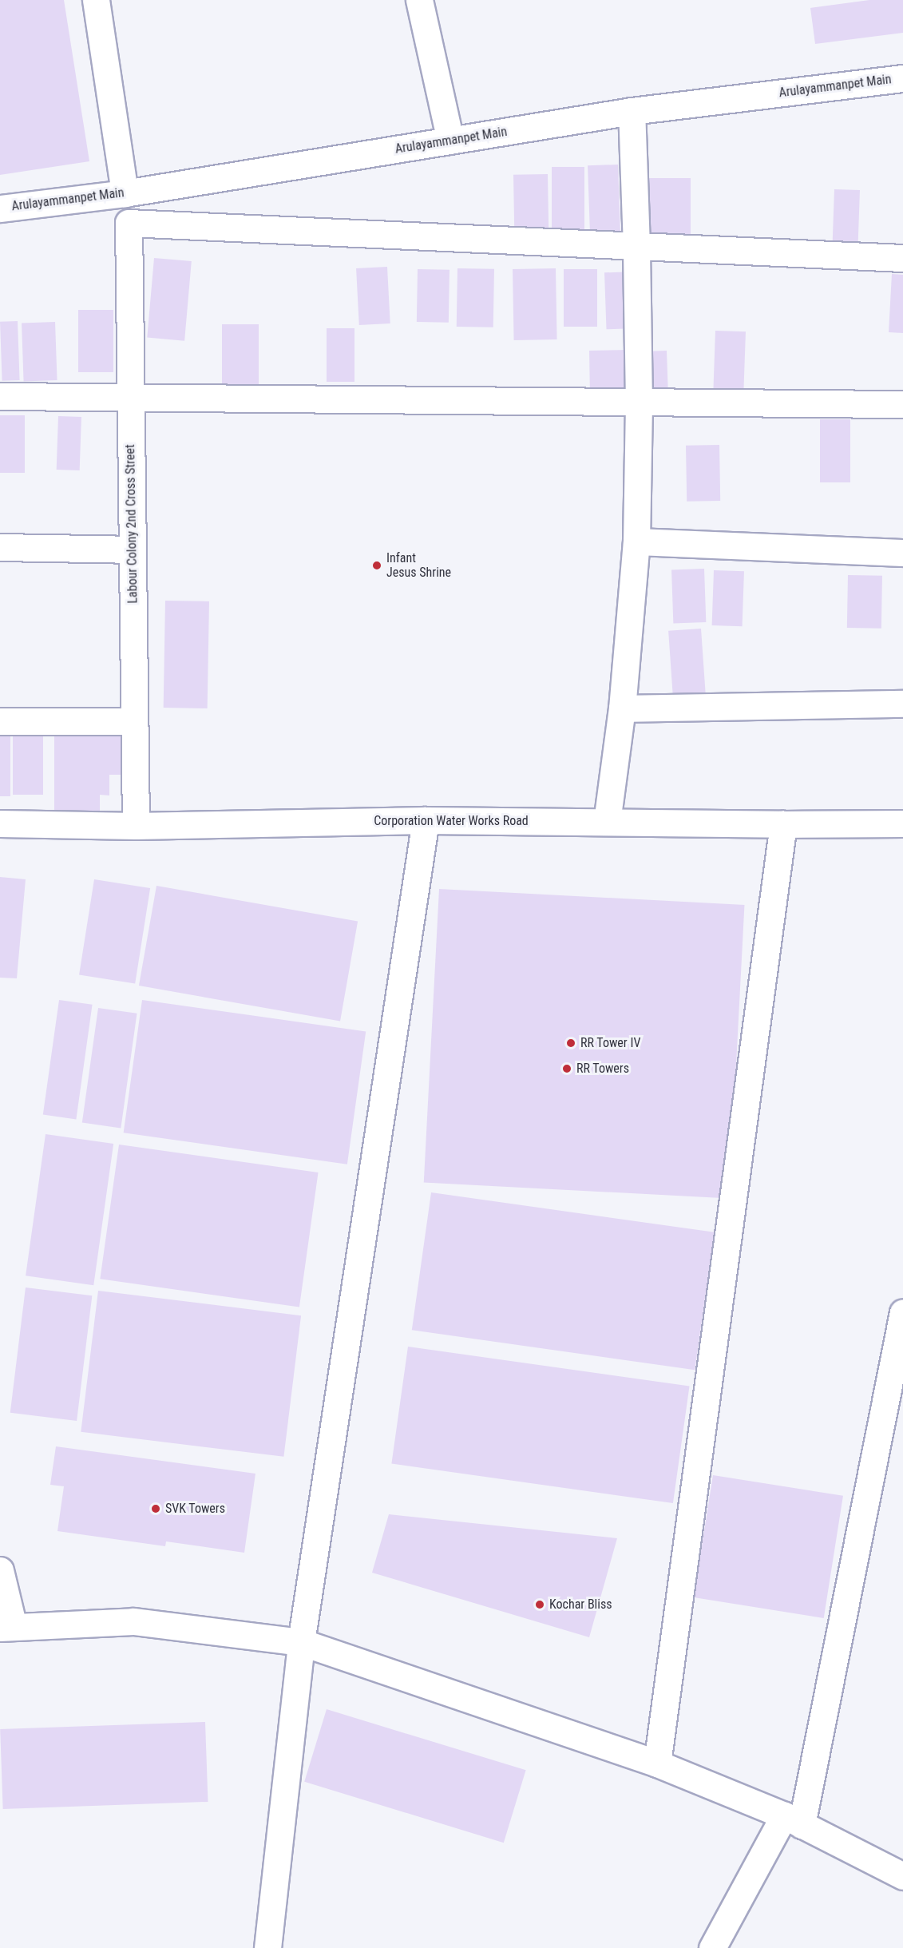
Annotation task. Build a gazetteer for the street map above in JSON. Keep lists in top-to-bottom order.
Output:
{
  "streets": {
    "street": ["Arulayammanpet Main", "Labour Colony 2nd Cross Street", "Corporation Water Works Road"]
  },
  "crossings": [
    ["Labour Colony 2nd Cross Street", "Corporation Water Works Road"]
  ],
  "places": [
    "Infant Jesus Shrine",
    "RR Tower IV",
    "RR Towers",
    "SVK Towers",
    "Kochar Bliss"
  ]
}
